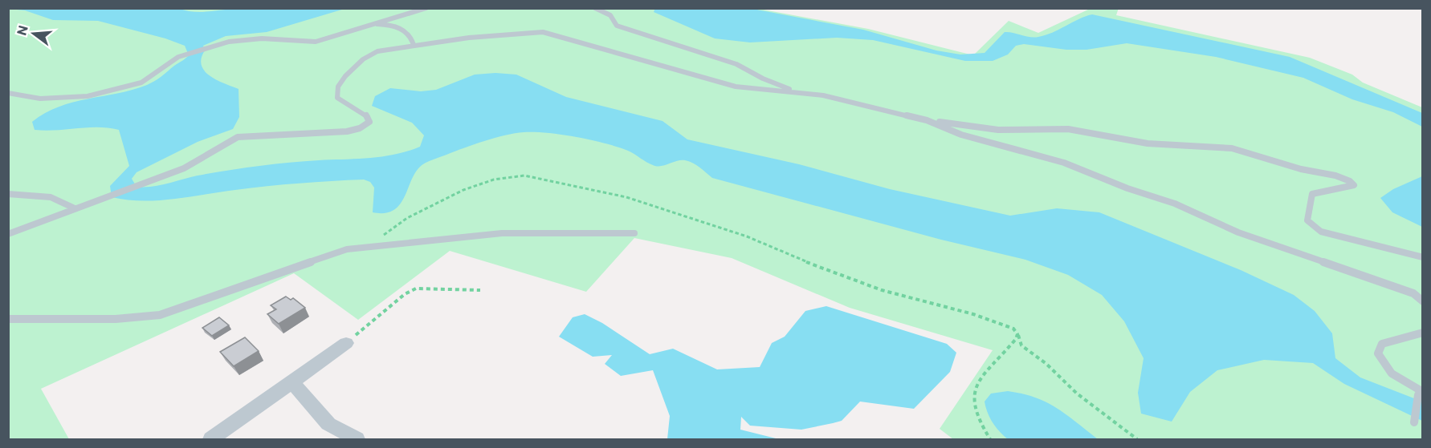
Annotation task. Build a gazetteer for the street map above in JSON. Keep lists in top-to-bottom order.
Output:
{
  "north": "left"
}
